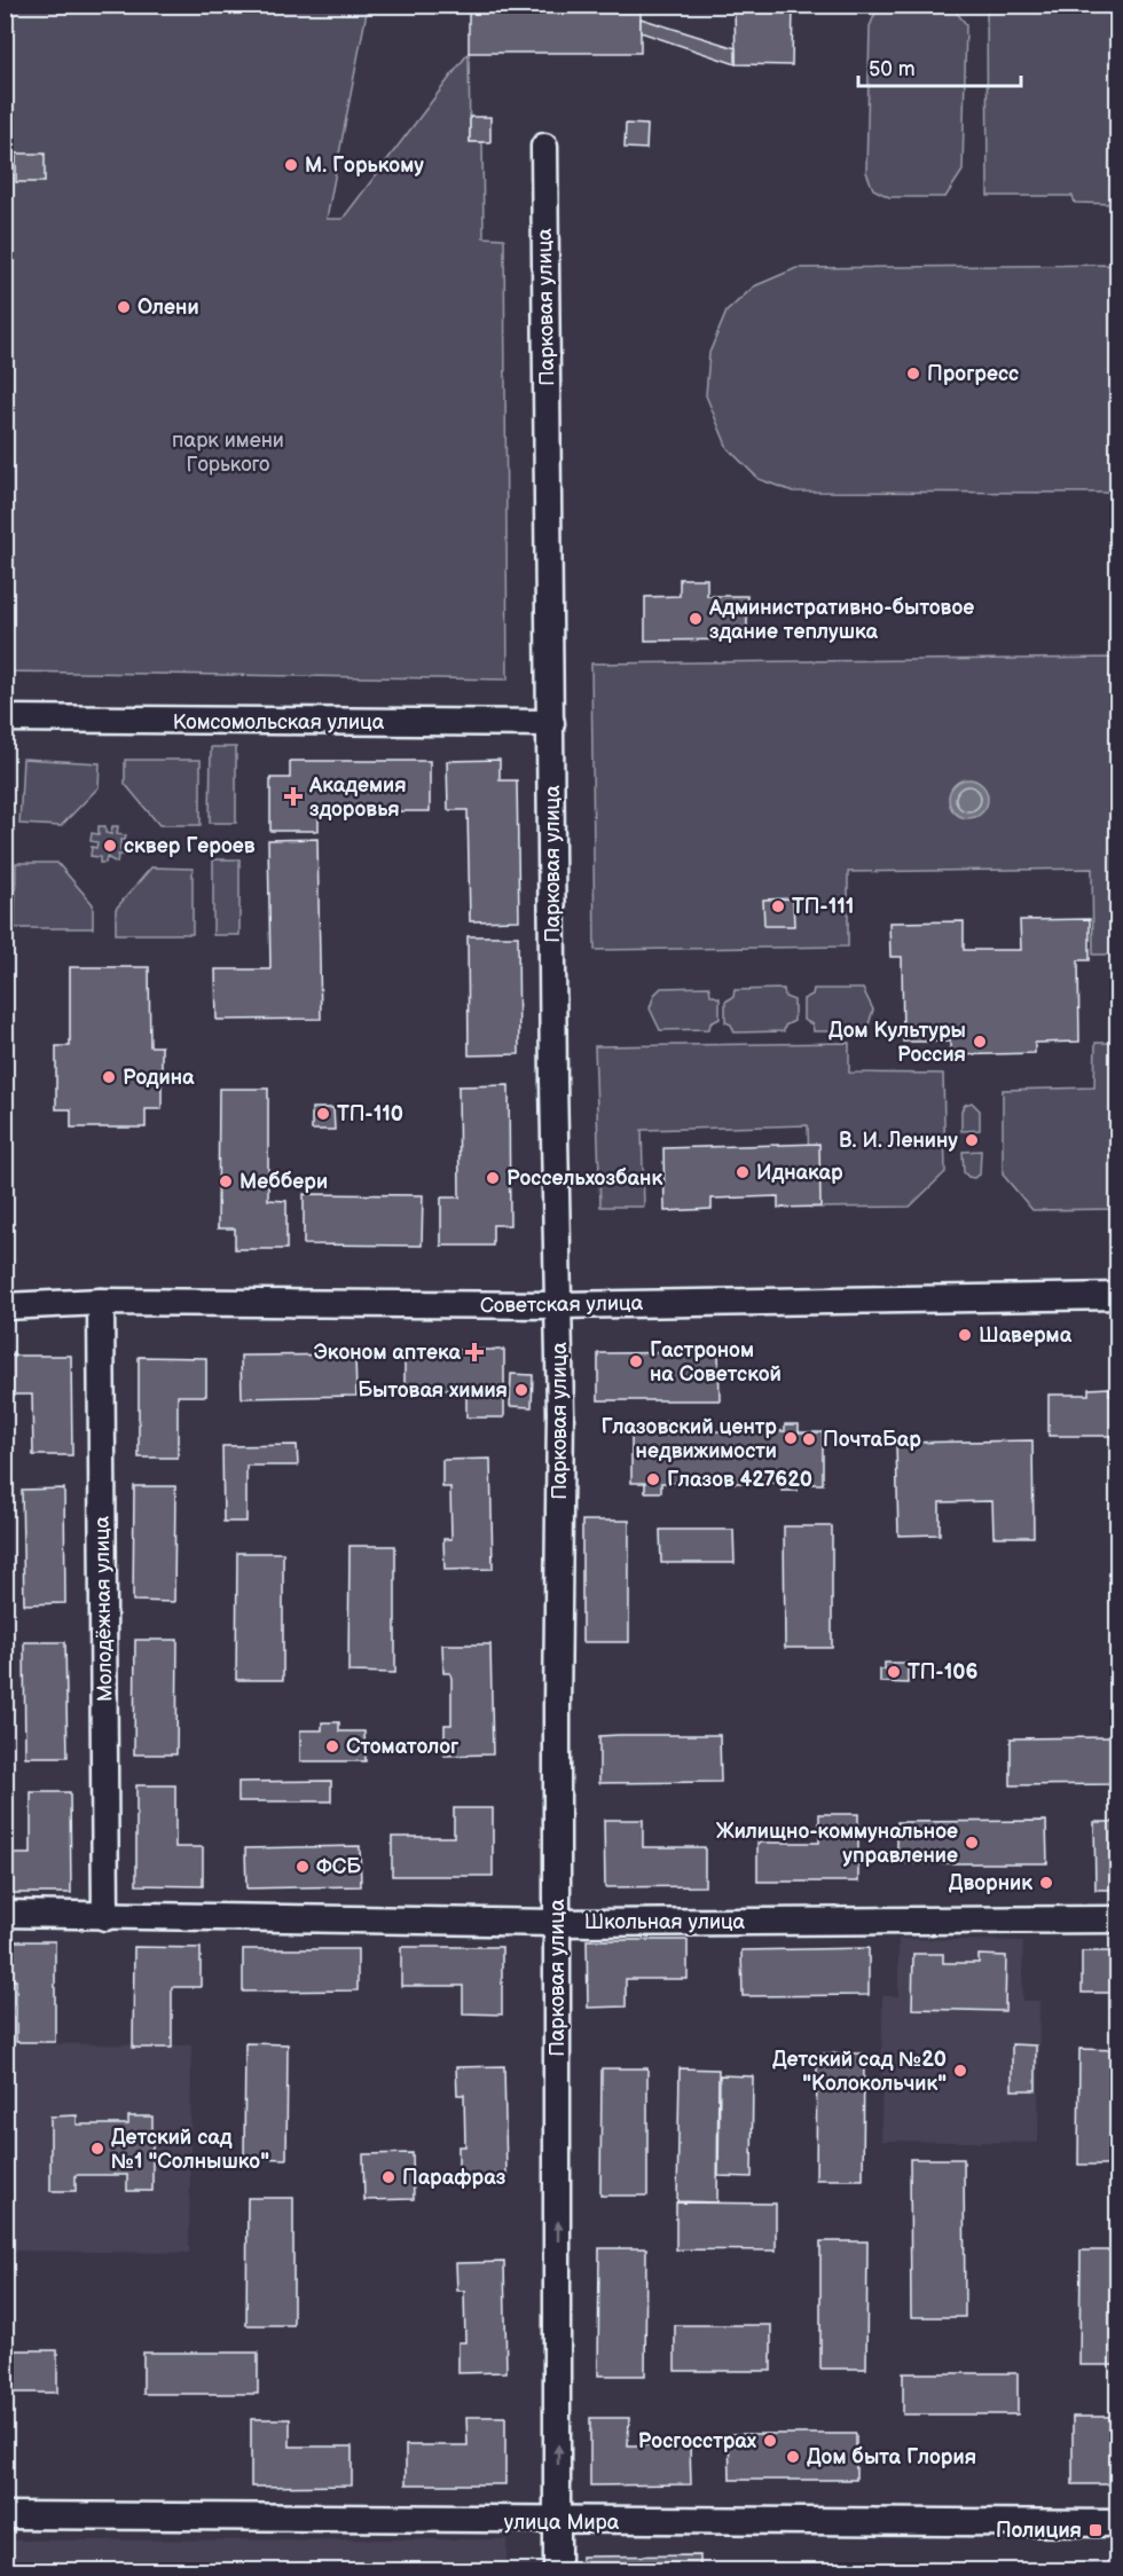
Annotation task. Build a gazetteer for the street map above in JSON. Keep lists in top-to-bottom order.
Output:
{
  "streets": {
    "street": [
      "Парковая улица",
      "Комсомольская улица",
      "Советская улица",
      "Молодёжная улица",
      "Школьная улица",
      "улица Мира"
    ]
  },
  "crossings": [
    ["Парковая улица", "Комсомольская улица"],
    ["Парковая улица", "Советская улица"],
    ["Парковая улица", "Школьная улица"],
    ["Парковая улица", "улица Мира"],
    ["Советская улица", "Молодёжная улица"],
    ["Молодёжная улица", "Школьная улица"]
  ],
  "parks": ["парк имени Горького"],
  "places": {
    "other": [
      "М. Горькому",
      "Олени",
      "Прогресс",
      "Административно-бытовое здание теплушка",
      "сквер Героев",
      "ТП-111",
      "Дом Культуры Россия",
      "Родина",
      "ТП-110",
      "В. И. Ленину",
      "Иднакар",
      "Россельхозбанк",
      "Меббери",
      "Шаверма",
      "Гастроном на Советской",
      "Бытовая химия",
      "Глазовский центр недвижимости",
      "ПочтаБар",
      "Глазов 427620",
      "ТП-106",
      "Стоматолог",
      "Жилищно-коммунальное управление",
      "ФСБ",
      "Дворник",
      "Детский сад №20 \"Колокольчик\"",
      "Детский сад №1 \"Солнышко\"",
      "Парафраз",
      "Росгосстрах",
      "Дом быта Глория"
    ],
    "health": ["Академия здоровья", "Эконом аптека"],
    "transit": ["Полиция"]
  },
  "scale_bar": "50 m"
}
